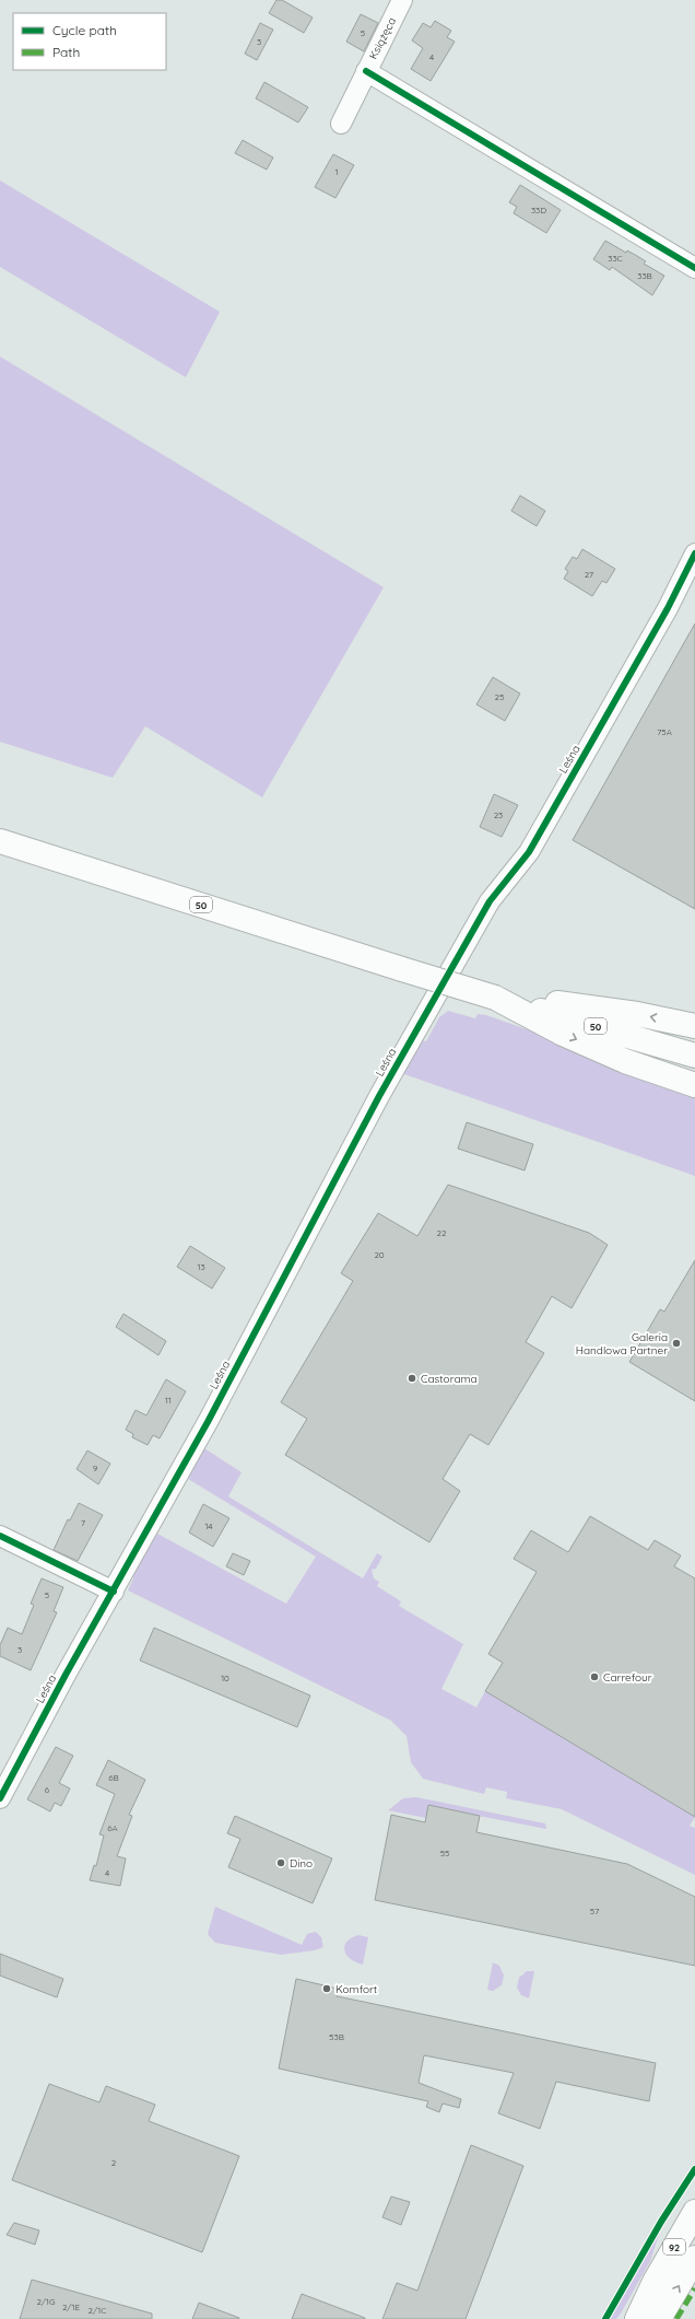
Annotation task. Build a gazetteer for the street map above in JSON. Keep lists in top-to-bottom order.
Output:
{
  "streets": {
    "main road": ["50", "92"],
    "street": ["Książęca", "Leśna"]
  },
  "places": [
    "Galeria Handlowa Partner",
    "Castorama",
    "Carrefour",
    "Dino",
    "Komfort"
  ],
  "house_numbers": [
    "5",
    "3",
    "4",
    "1",
    "33D",
    "33C",
    "33B",
    "27",
    "25",
    "75A",
    "23",
    "22",
    "20",
    "13",
    "11",
    "9",
    "7",
    "14",
    "5",
    "3",
    "10",
    "6B",
    "6",
    "6A",
    "55",
    "4",
    "57",
    "53B",
    "2",
    "2/1G",
    "2/1E",
    "2/1C"
  ],
  "legend": ["Cycle path", "Path"]
}
